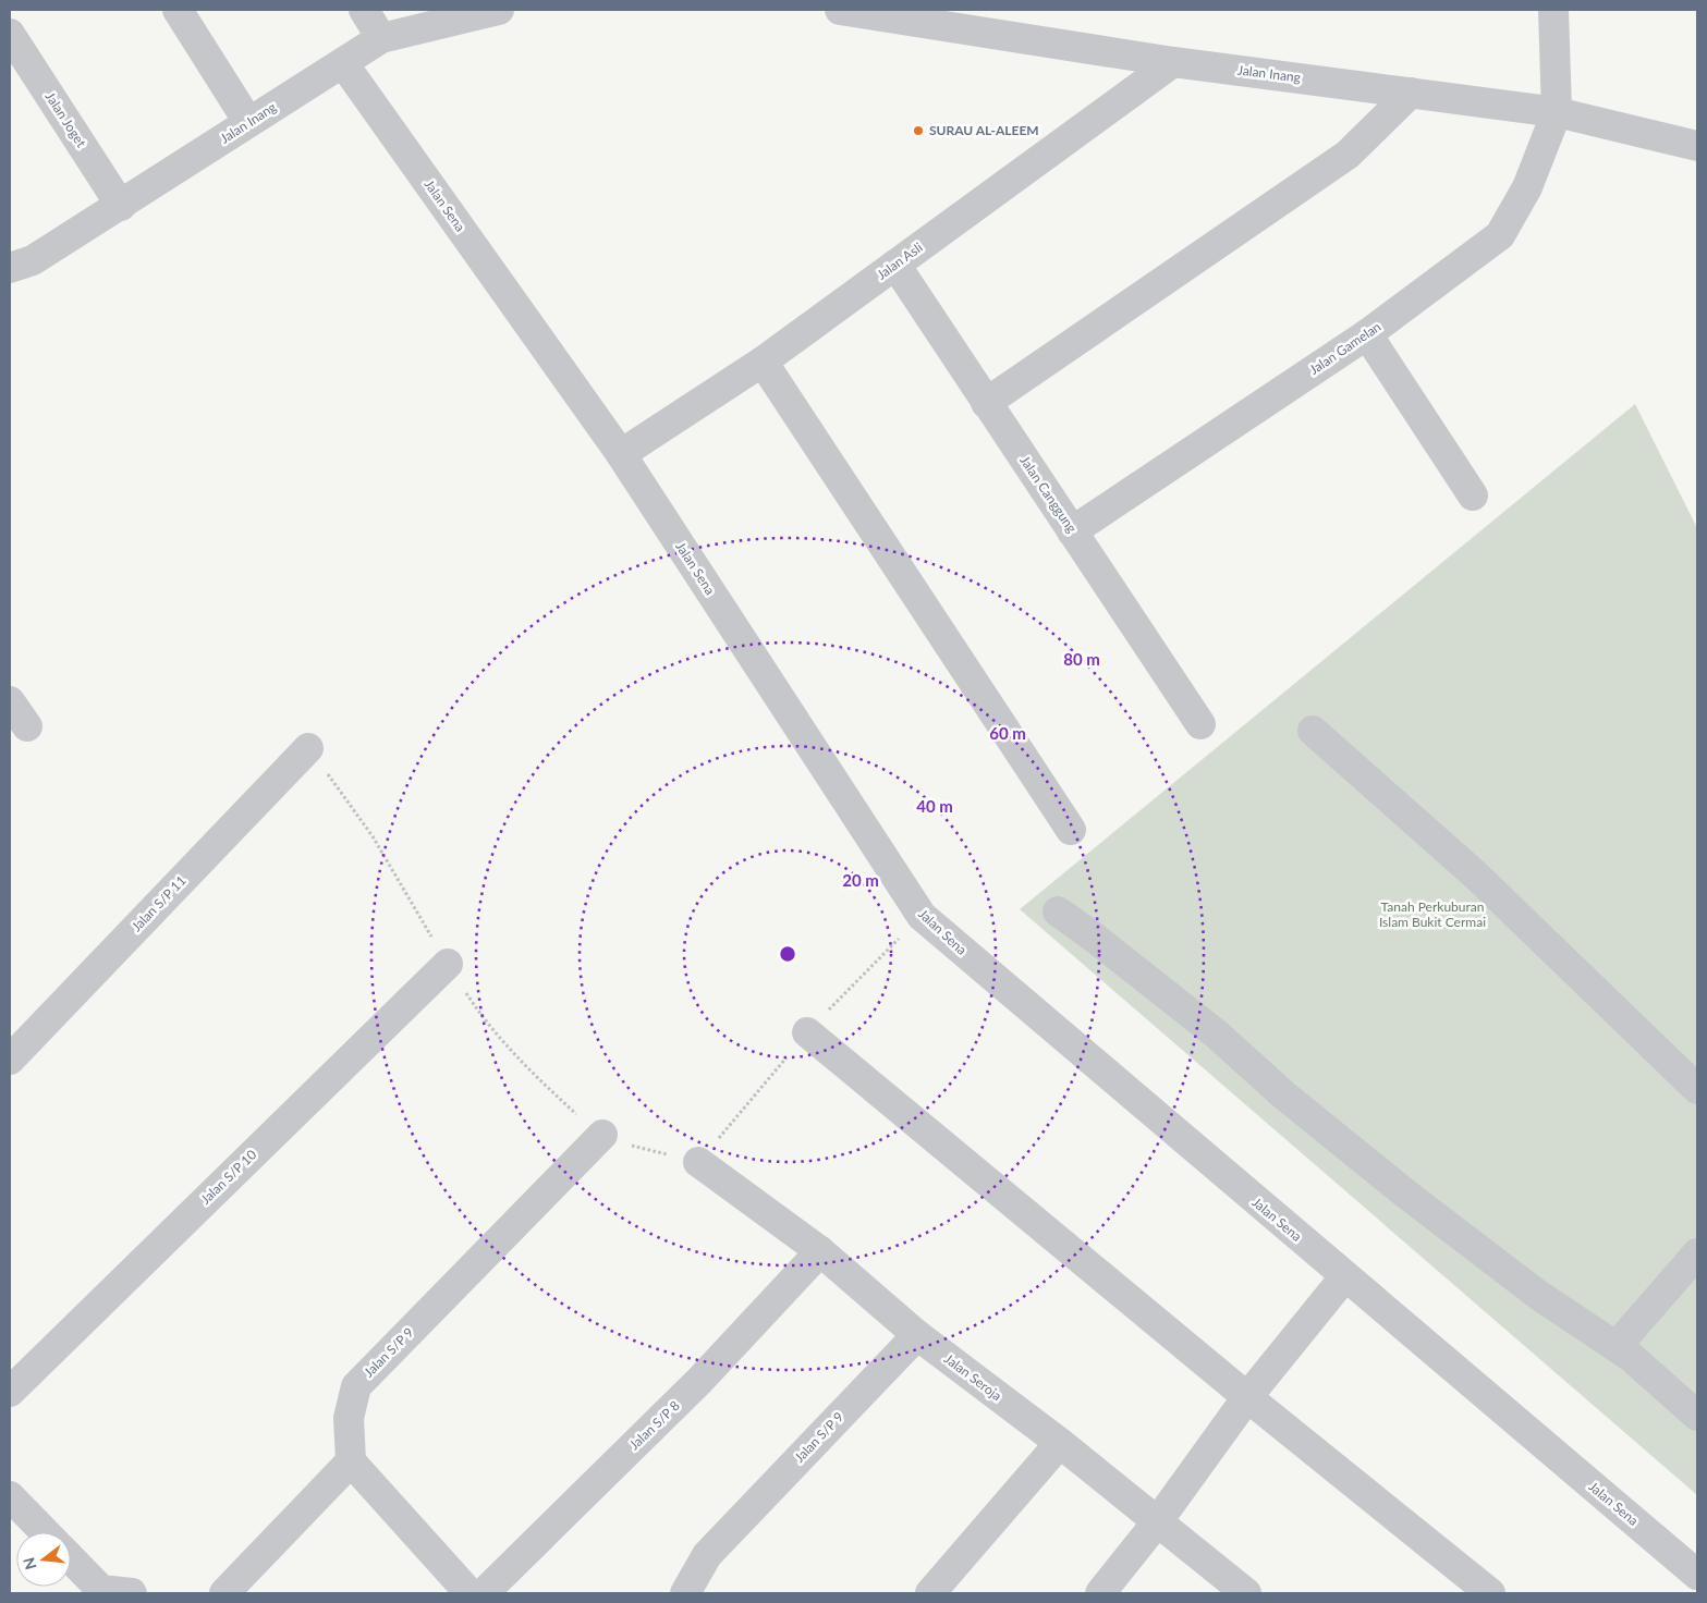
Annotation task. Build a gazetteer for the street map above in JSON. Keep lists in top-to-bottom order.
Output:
{
  "streets": {
    "street": [
      "Jalan Inang",
      "Jalan Joget",
      "Jalan Sena",
      "Jalan Asli",
      "Jalan Gamelan",
      "Jalan Canggung",
      "Jalan S/P 11",
      "Jalan S/P 10",
      "Jalan S/P 9",
      "Jalan Seroja",
      "Jalan S/P 8"
    ]
  },
  "crossings": [
    ["Jalan Inang", "Jalan Joget"],
    ["Jalan Inang", "Jalan Sena"],
    ["Jalan Inang", "Jalan Asli"],
    ["Jalan Inang", "Jalan Gamelan"],
    ["Jalan Sena", "Jalan Asli"],
    ["Jalan Asli", "Jalan Canggung"],
    ["Jalan Gamelan", "Jalan Canggung"],
    ["Jalan S/P 9", "Jalan Seroja"],
    ["Jalan Seroja", "Jalan S/P 8"]
  ],
  "parks": ["Tanah Perkuburan Islam Bukit Cermai"],
  "places": ["SURAU AL-ALEEM"],
  "north": "left",
  "rings": [
    "80 m",
    "60 m",
    "40 m",
    "20 m"
  ]
}
